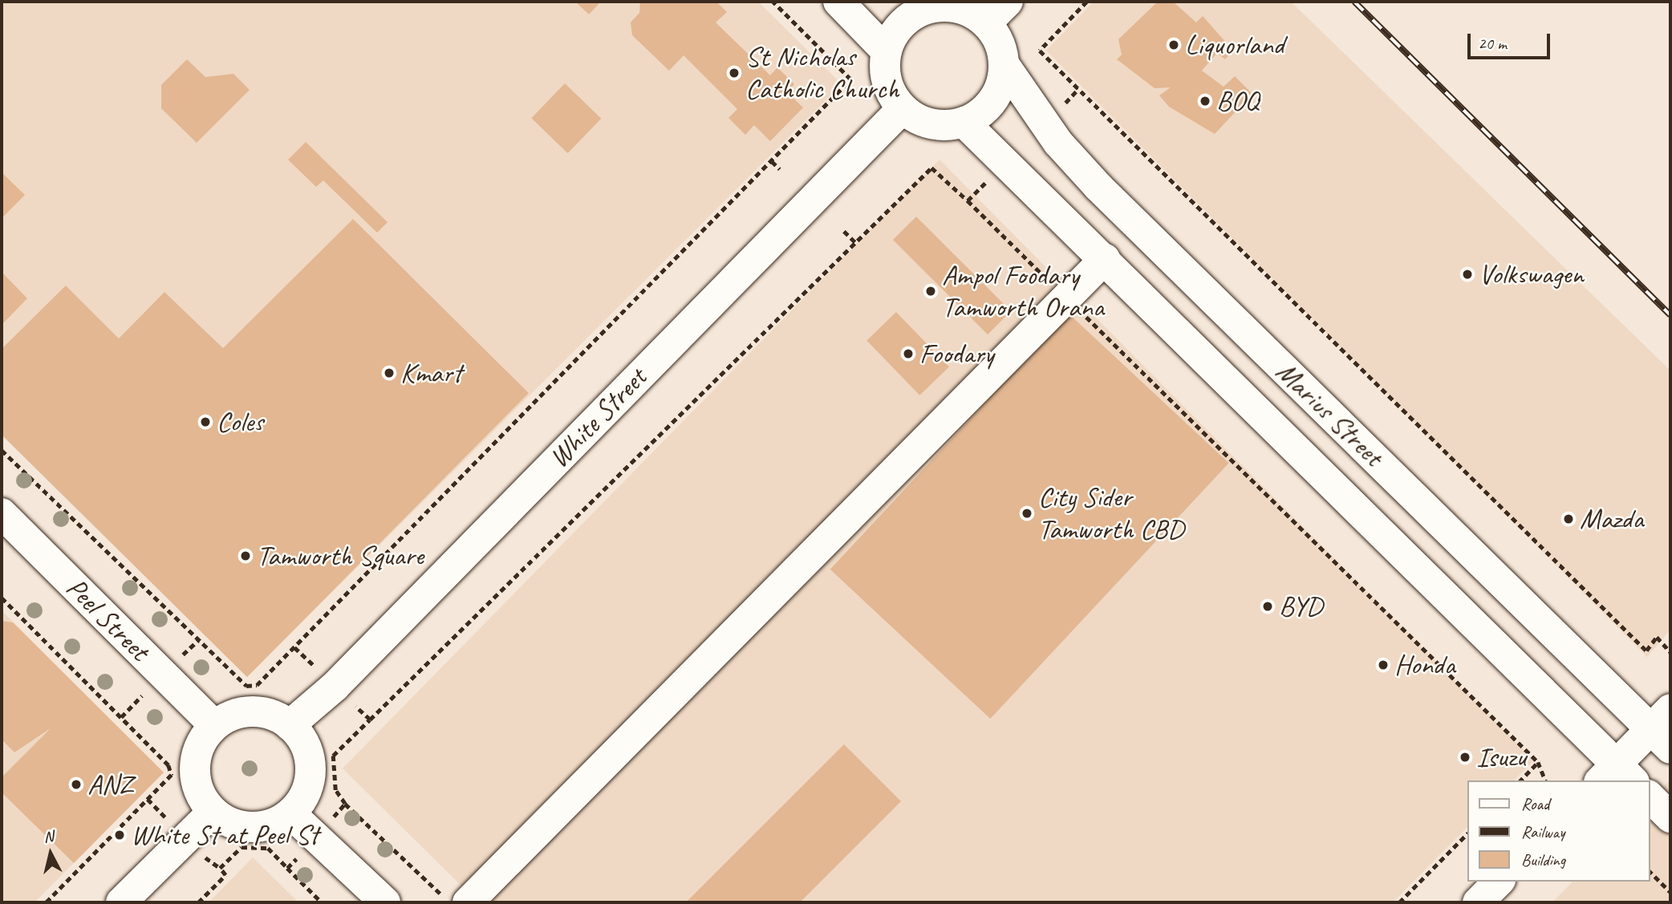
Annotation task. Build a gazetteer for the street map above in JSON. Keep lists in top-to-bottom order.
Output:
{
  "streets": {
    "main road": ["Marius Street", "White Street", "Peel Street"]
  },
  "crossings": [
    ["Marius Street", "White Street"],
    ["White Street", "Peel Street"]
  ],
  "places": [
    "Liquorland",
    "St Nicholas Catholic Church",
    "BOQ",
    "Volkswagen",
    "Ampol Foodary Tamworth Orana",
    "Foodary",
    "Kmart",
    "Coles",
    "City Sider Tamworth CBD",
    "Mazda",
    "Tamworth Square",
    "BYD",
    "Honda",
    "Isuzu",
    "ANZ",
    "White St at Peel St"
  ],
  "legend": ["Road", "Railway", "Building"],
  "scale_bar": "20 m",
  "north": "top"
}
